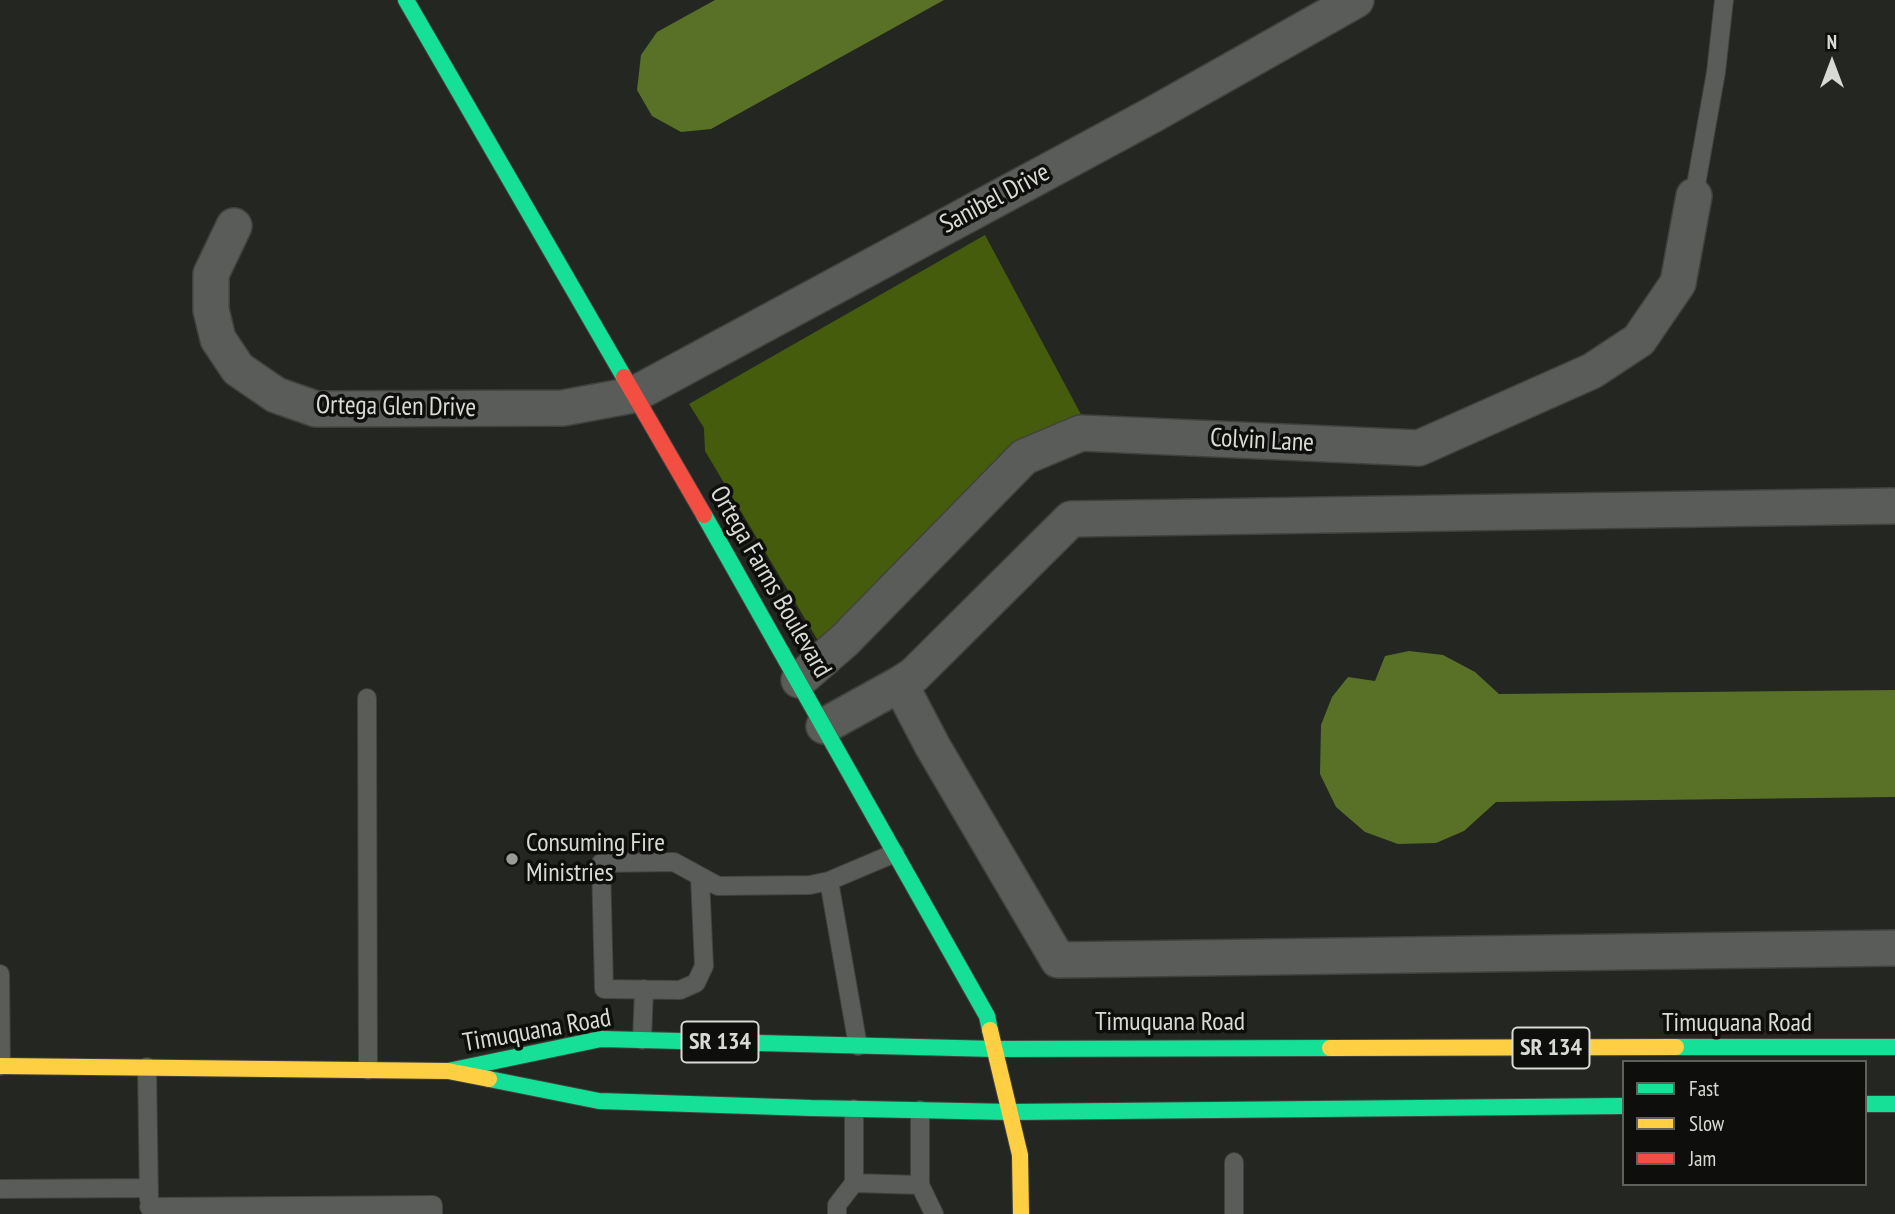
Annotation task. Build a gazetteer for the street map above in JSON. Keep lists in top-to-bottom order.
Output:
{
  "streets": {
    "main road": ["Ortega Farms Boulevard", "Timuquana Road", "SR 134"],
    "street": ["Sanibel Drive", "Ortega Glen Drive", "Colvin Lane"]
  },
  "crossings": [
    ["Sanibel Drive", "Ortega Glen Drive"],
    ["Sanibel Drive", "Ortega Farms Boulevard"],
    ["Ortega Glen Drive", "Ortega Farms Boulevard"],
    ["Colvin Lane", "Ortega Farms Boulevard"],
    ["Ortega Farms Boulevard", "Timuquana Road"]
  ],
  "places": ["Consuming Fire Ministries"],
  "legend": ["Fast", "Slow", "Jam"],
  "north": "top"
}
